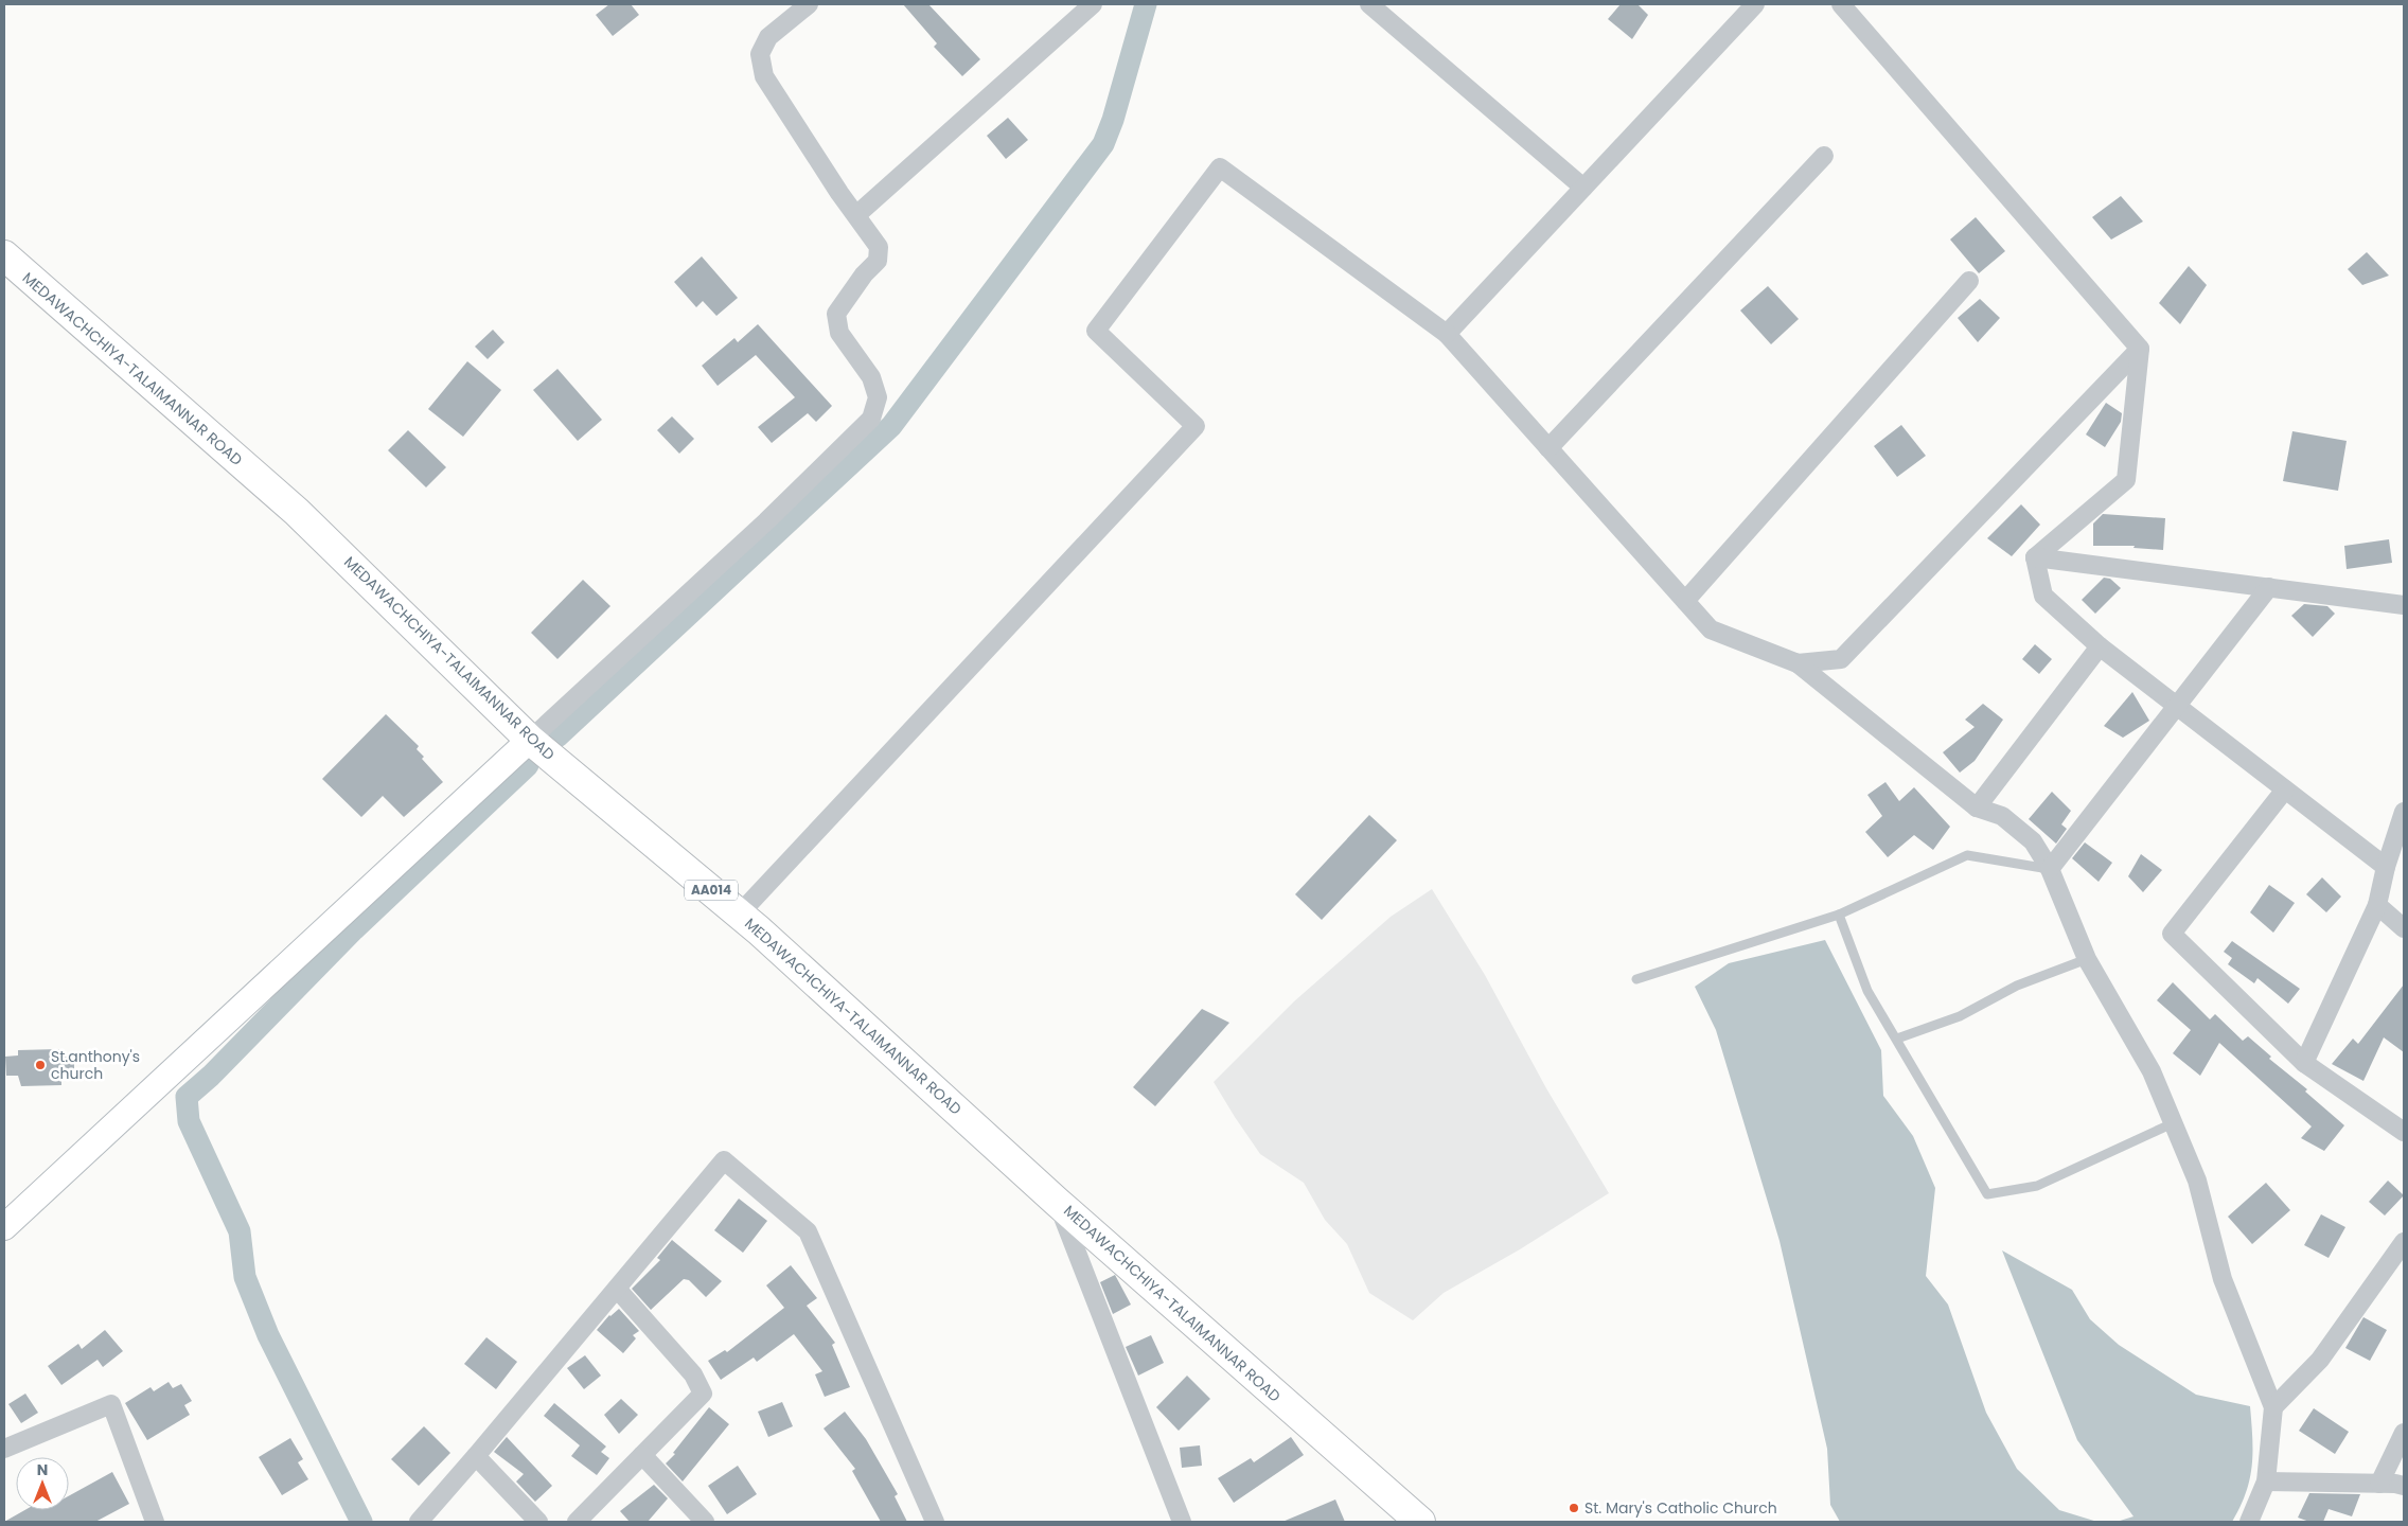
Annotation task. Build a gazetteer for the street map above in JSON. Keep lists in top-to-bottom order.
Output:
{
  "streets": {
    "highway": ["MEDAWACHCHIYA-TALAIMANNAR ROAD", "AA014"]
  },
  "places": ["St.anthony's church", "St. Mary's Catholic Church"],
  "north": "top"
}
